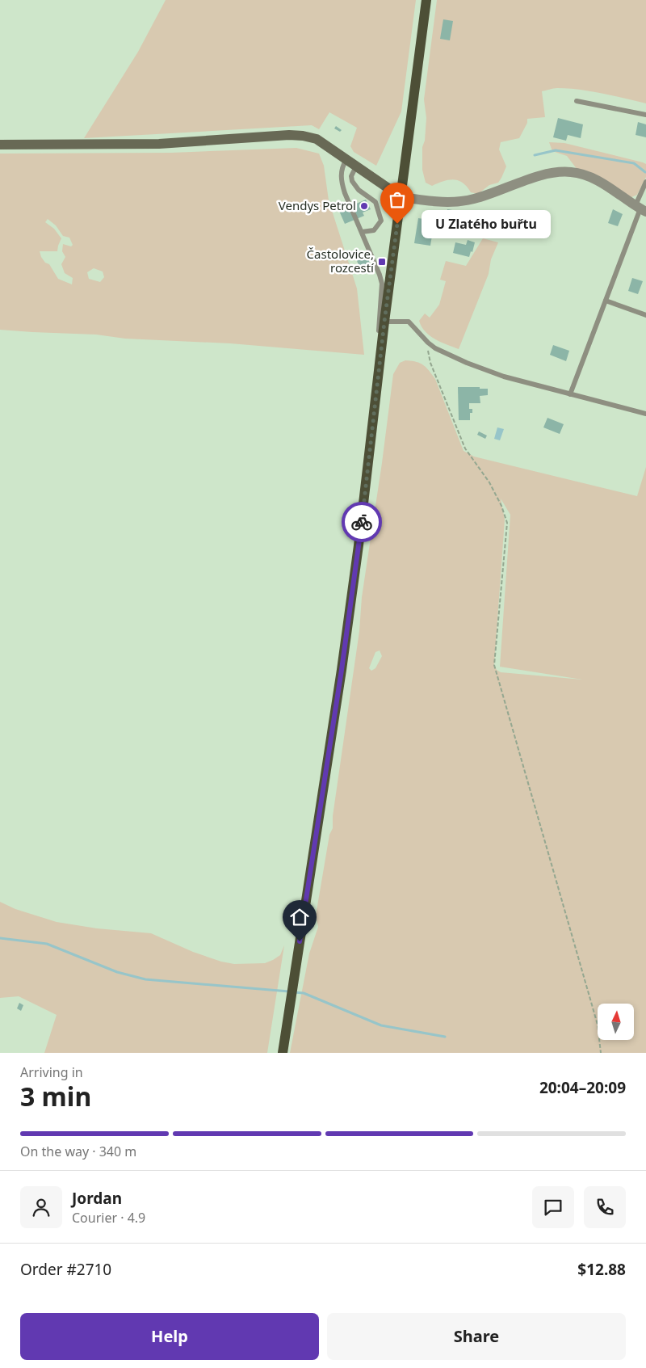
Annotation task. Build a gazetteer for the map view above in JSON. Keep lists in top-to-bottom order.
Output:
{
  "places": {
    "other": ["Vendys Petrol", "U Zlatého buřtu"],
    "transit": ["Častolovice, rozcestí"]
  },
  "north": "top",
  "page": {
    "bubble": "U Zlatého buřtu",
    "heading": ["3 min", "Arriving in", "20:04–20:09"],
    "panel": [
      "Jordan",
      "Courier · 4.9",
      "Order #2710",
      "$12.88"
    ],
    "bar": "On the way · 340 m",
    "buttons": ["Help", "Share"]
  }
}
